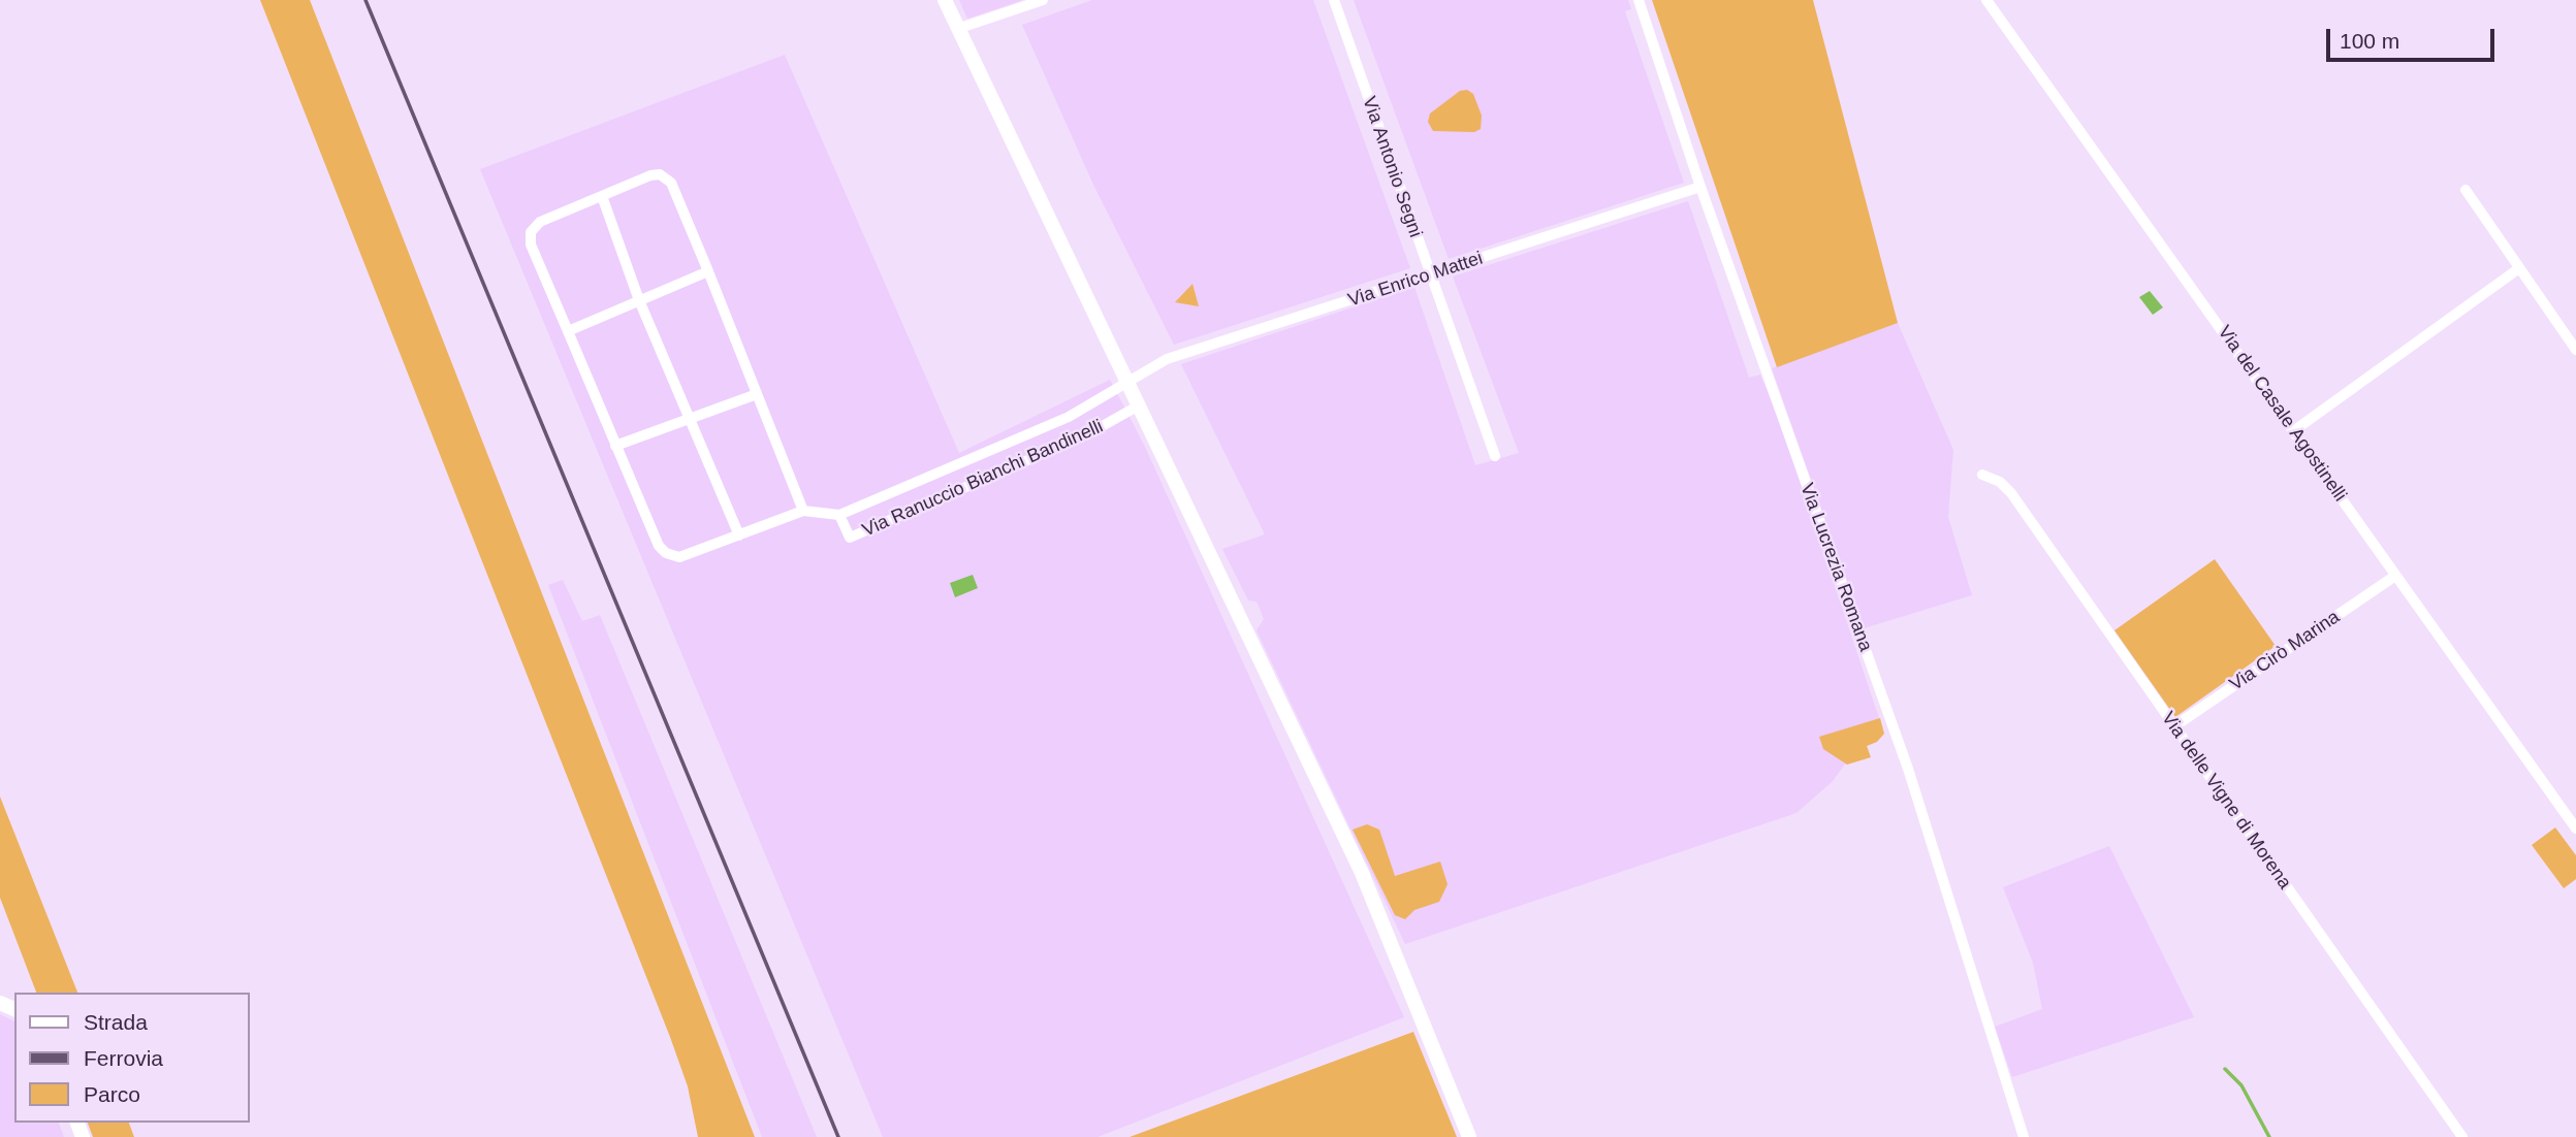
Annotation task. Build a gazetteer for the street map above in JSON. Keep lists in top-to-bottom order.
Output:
{
  "streets": {
    "street": [
      "Via Antonio Segni",
      "Via Enrico Mattei",
      "Via del Casale Agostinelli",
      "Via Ranuccio Bianchi Bandinelli",
      "Via Lucrezia Romana",
      "Via Cirò Marina",
      "Via delle Vigne di Morena"
    ]
  },
  "crossings": [
    ["Via Antonio Segni", "Via Enrico Mattei"],
    ["Via Enrico Mattei", "Via Ranuccio Bianchi Bandinelli"],
    ["Via Enrico Mattei", "Via Lucrezia Romana"],
    ["Via del Casale Agostinelli", "Via Cirò Marina"],
    ["Via Cirò Marina", "Via delle Vigne di Morena"]
  ],
  "legend": ["Strada", "Ferrovia", "Parco"],
  "scale_bar": "100 m"
}
